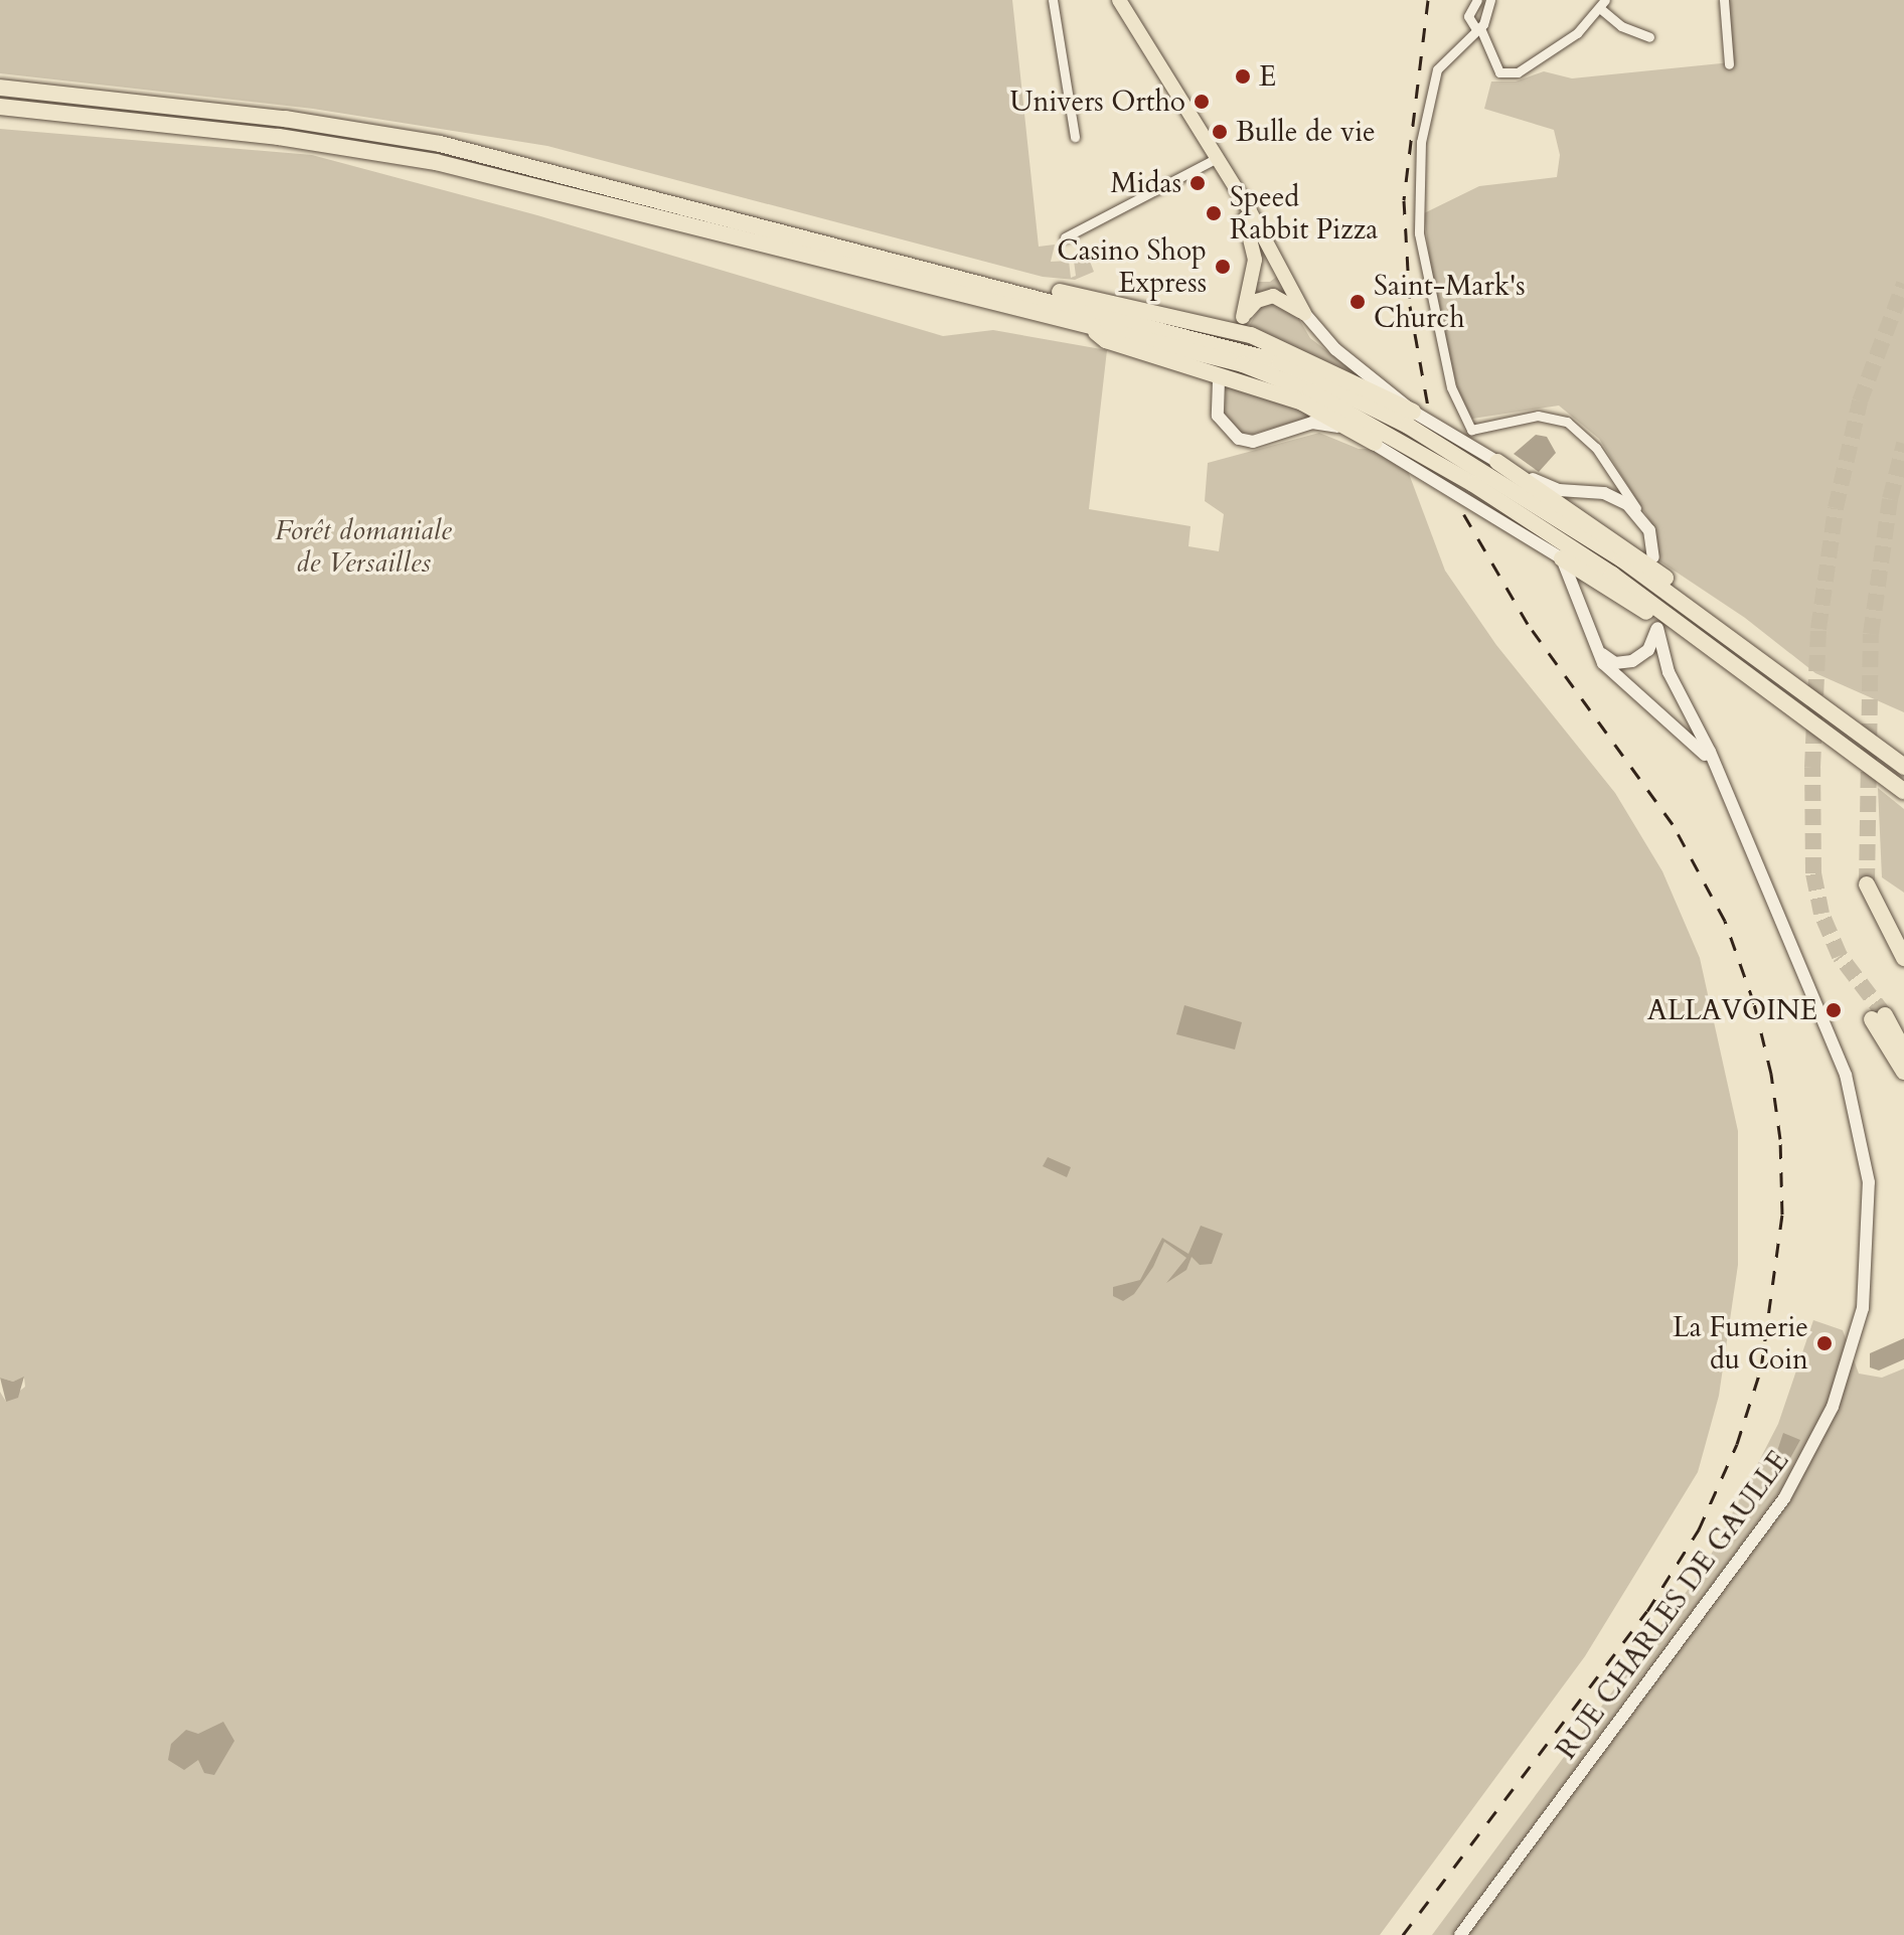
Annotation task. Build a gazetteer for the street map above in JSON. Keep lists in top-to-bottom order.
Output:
{
  "streets": {
    "main road": ["RUE CHARLES DE GAULLE"]
  },
  "parks": ["Forêt domaniale de Versailles"],
  "places": [
    "E",
    "Univers Ortho",
    "Bulle de vie",
    "Midas",
    "Speed Rabbit Pizza",
    "Casino Shop Express",
    "Saint-Mark's Church",
    "ALLAVOINE",
    "La Fumerie du Coin"
  ]
}
